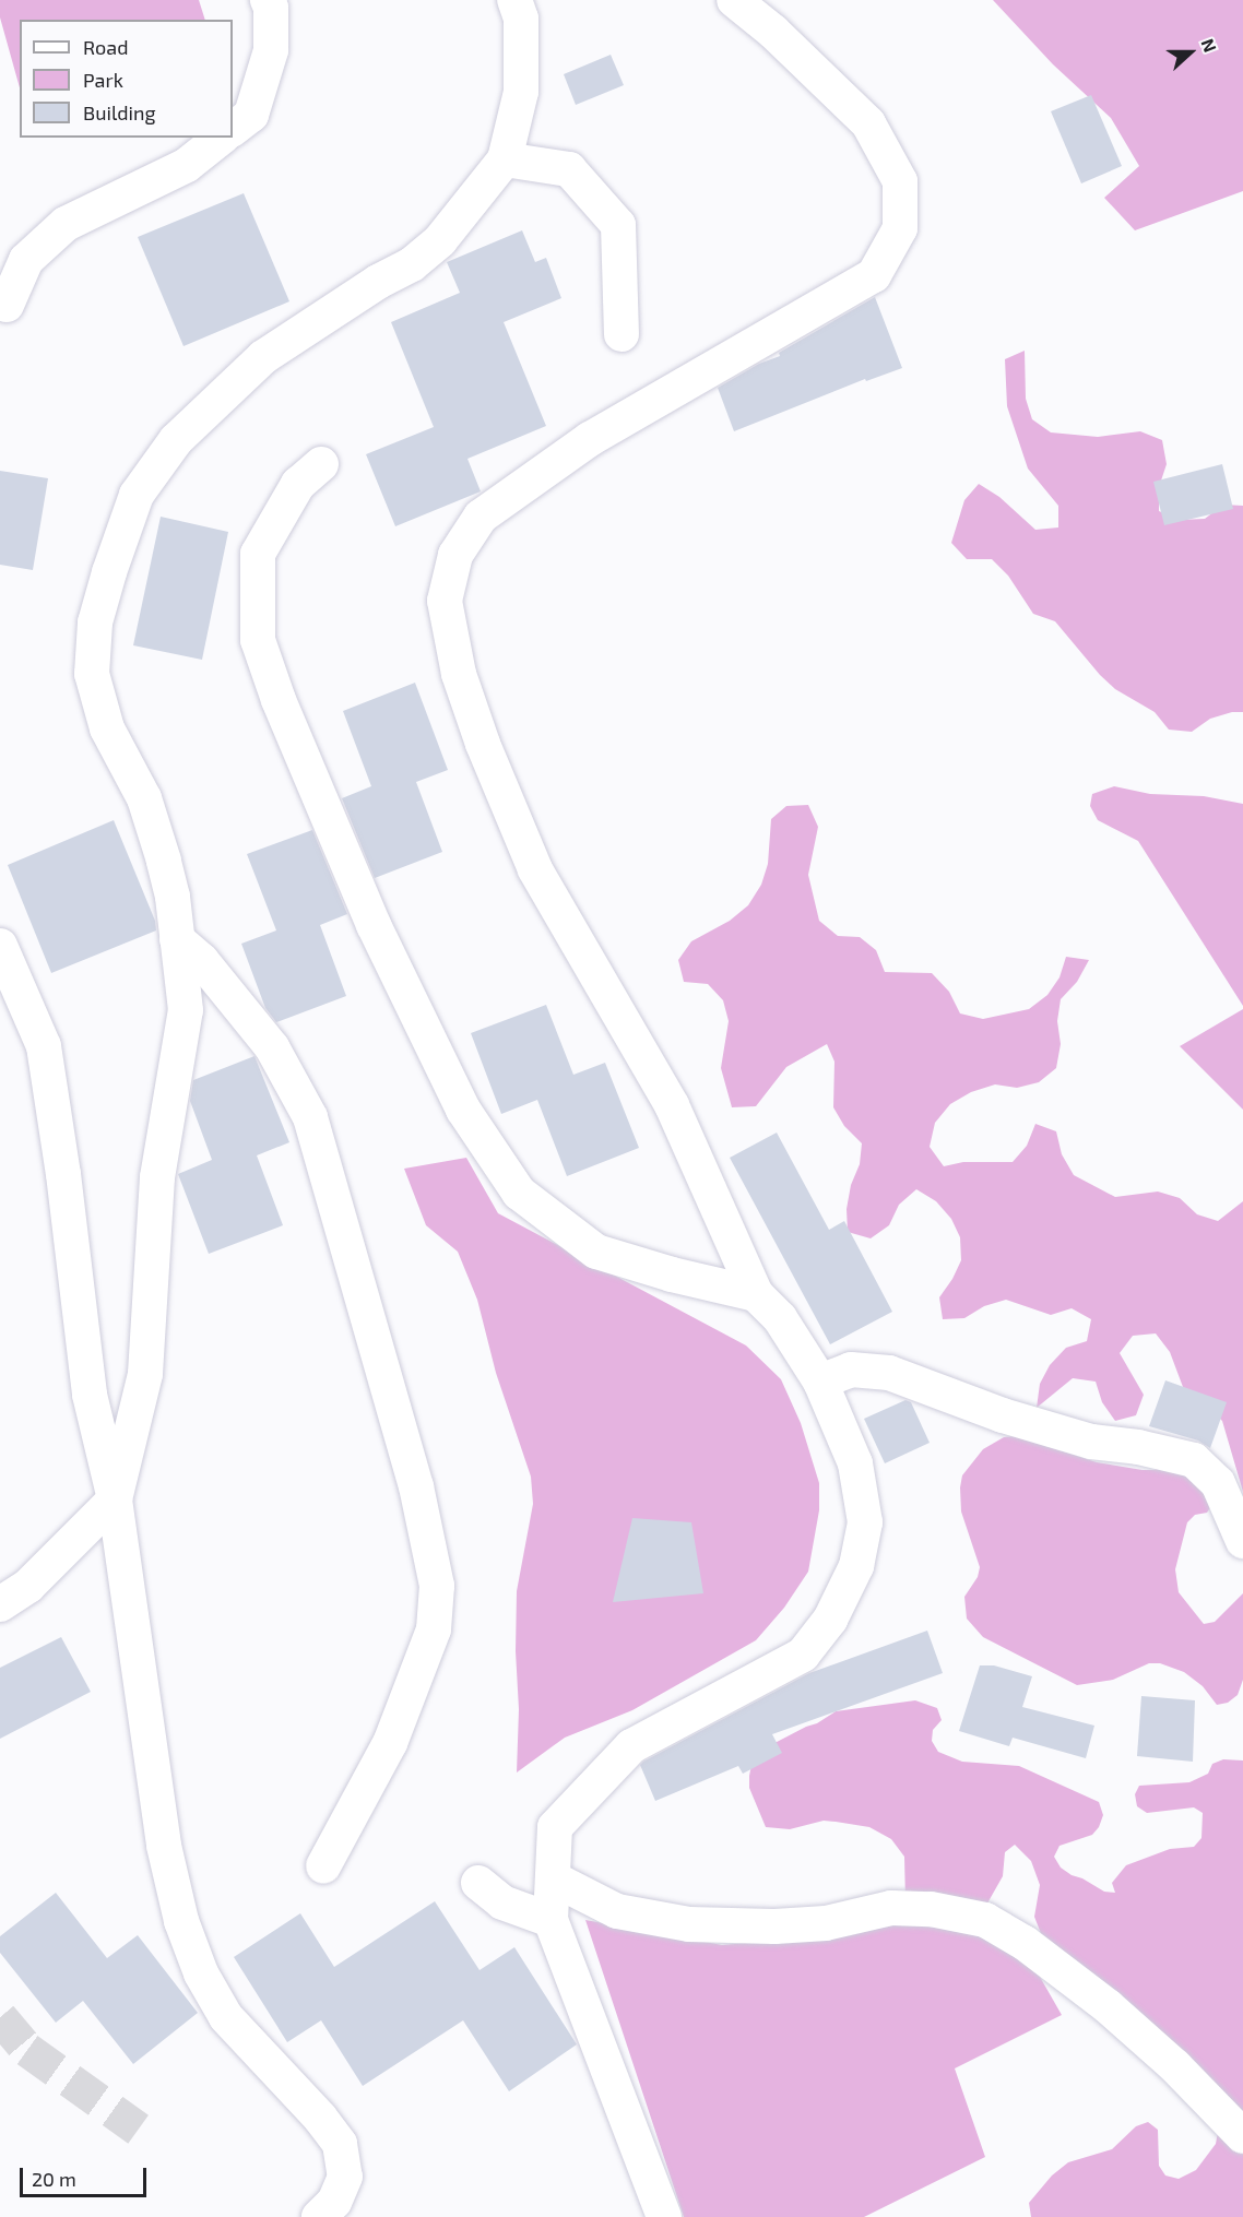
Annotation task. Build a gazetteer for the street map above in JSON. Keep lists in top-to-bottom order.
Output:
{
  "legend": ["Road", "Park", "Building"],
  "scale_bar": "20 m",
  "north": "right"
}
